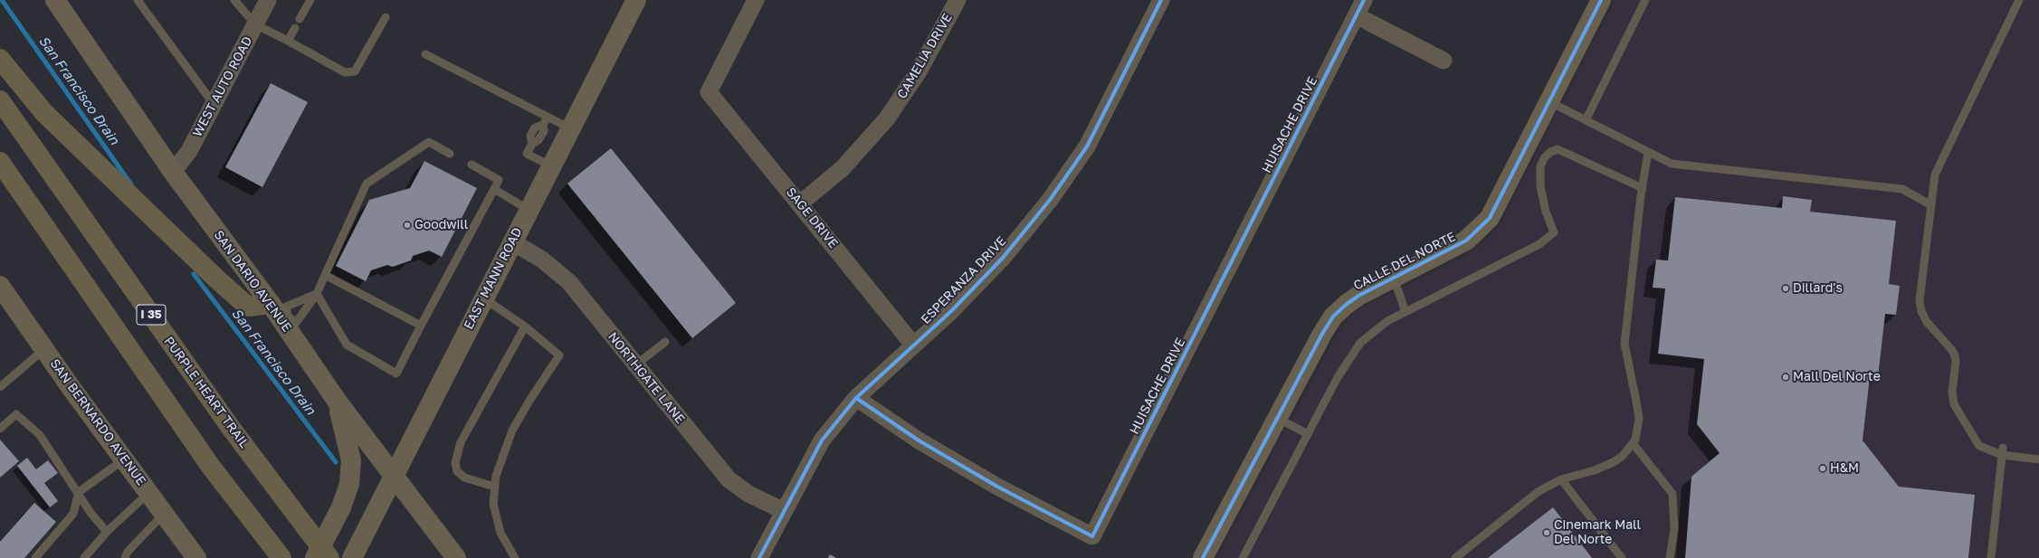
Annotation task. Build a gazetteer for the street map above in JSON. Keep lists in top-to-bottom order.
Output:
{
  "streets": {
    "highway": ["I 35", "PURPLE HEART TRAIL"],
    "street": [
      "CAMELIA DRIVE",
      "WEST AUTO ROAD",
      "HUISACHE DRIVE",
      "SAGE DRIVE",
      "CALLE DEL NORTE",
      "EAST MANN ROAD",
      "ESPERANZA DRIVE",
      "SAN DARIO AVENUE",
      "NORTHGATE LANE",
      "SAN BERNARDO AVENUE"
    ]
  },
  "crossings": [
    ["CAMELIA DRIVE", "SAGE DRIVE"],
    ["WEST AUTO ROAD", "SAN DARIO AVENUE"],
    ["HUISACHE DRIVE", "ESPERANZA DRIVE"],
    ["SAGE DRIVE", "ESPERANZA DRIVE"],
    ["EAST MANN ROAD", "SAN DARIO AVENUE"],
    ["EAST MANN ROAD", "NORTHGATE LANE"],
    ["ESPERANZA DRIVE", "NORTHGATE LANE"]
  ],
  "water": ["San Francisco Drain"],
  "places": [
    "Goodwill",
    "Dillard's",
    "Mall Del Norte",
    "H&M",
    "Cinemark Mall Del Norte"
  ]
}
